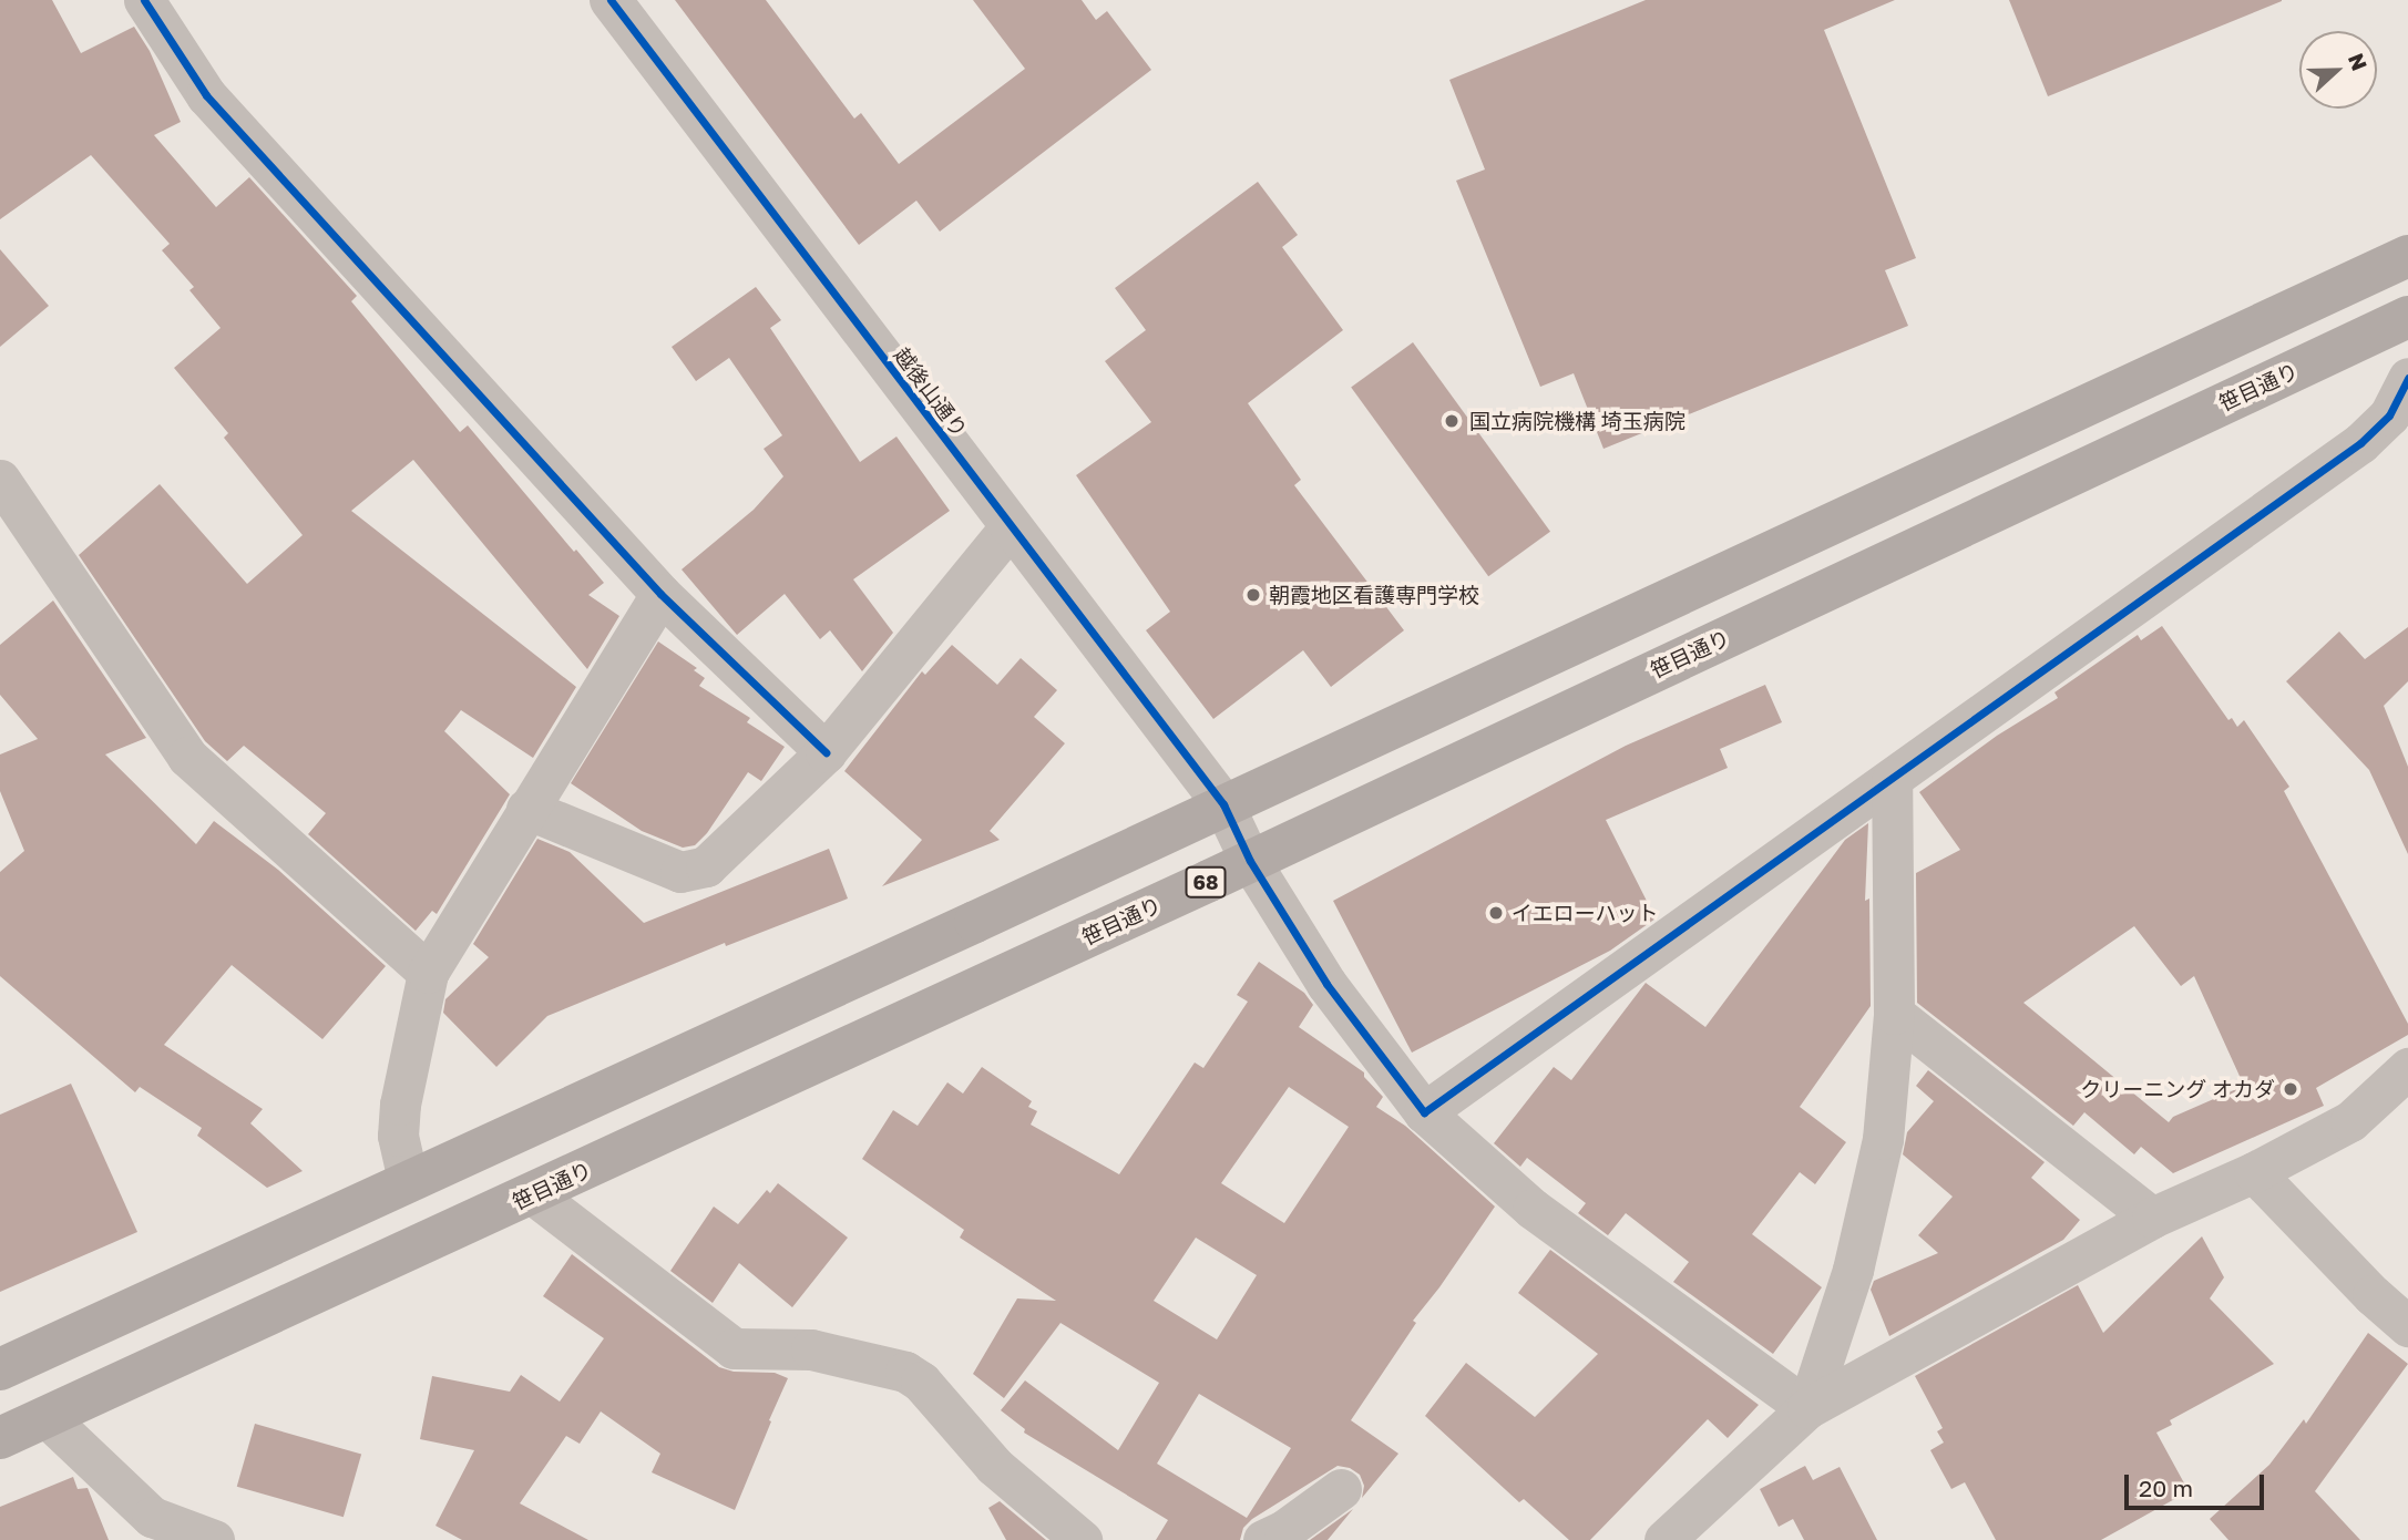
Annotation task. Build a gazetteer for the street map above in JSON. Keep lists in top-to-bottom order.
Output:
{
  "streets": {
    "main road": ["笹目通り", "68"],
    "street": ["越後山通り"]
  },
  "places": [
    "国立病院機構 埼玉病院",
    "朝霞地区看護専門学校",
    "イエローハット",
    "クリーニング オカダ"
  ],
  "scale_bar": "20 m",
  "north": "right"
}
